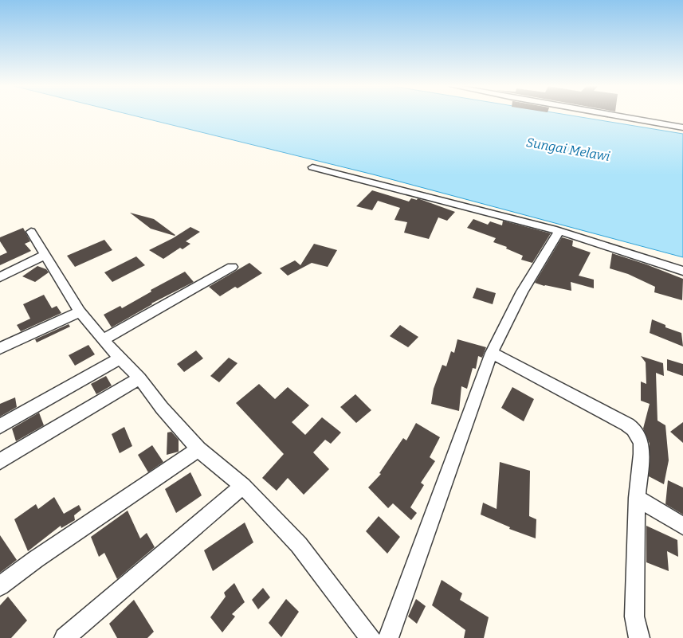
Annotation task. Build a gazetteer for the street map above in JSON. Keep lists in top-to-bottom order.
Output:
{
  "water": ["Sungai Melawi"]
}
